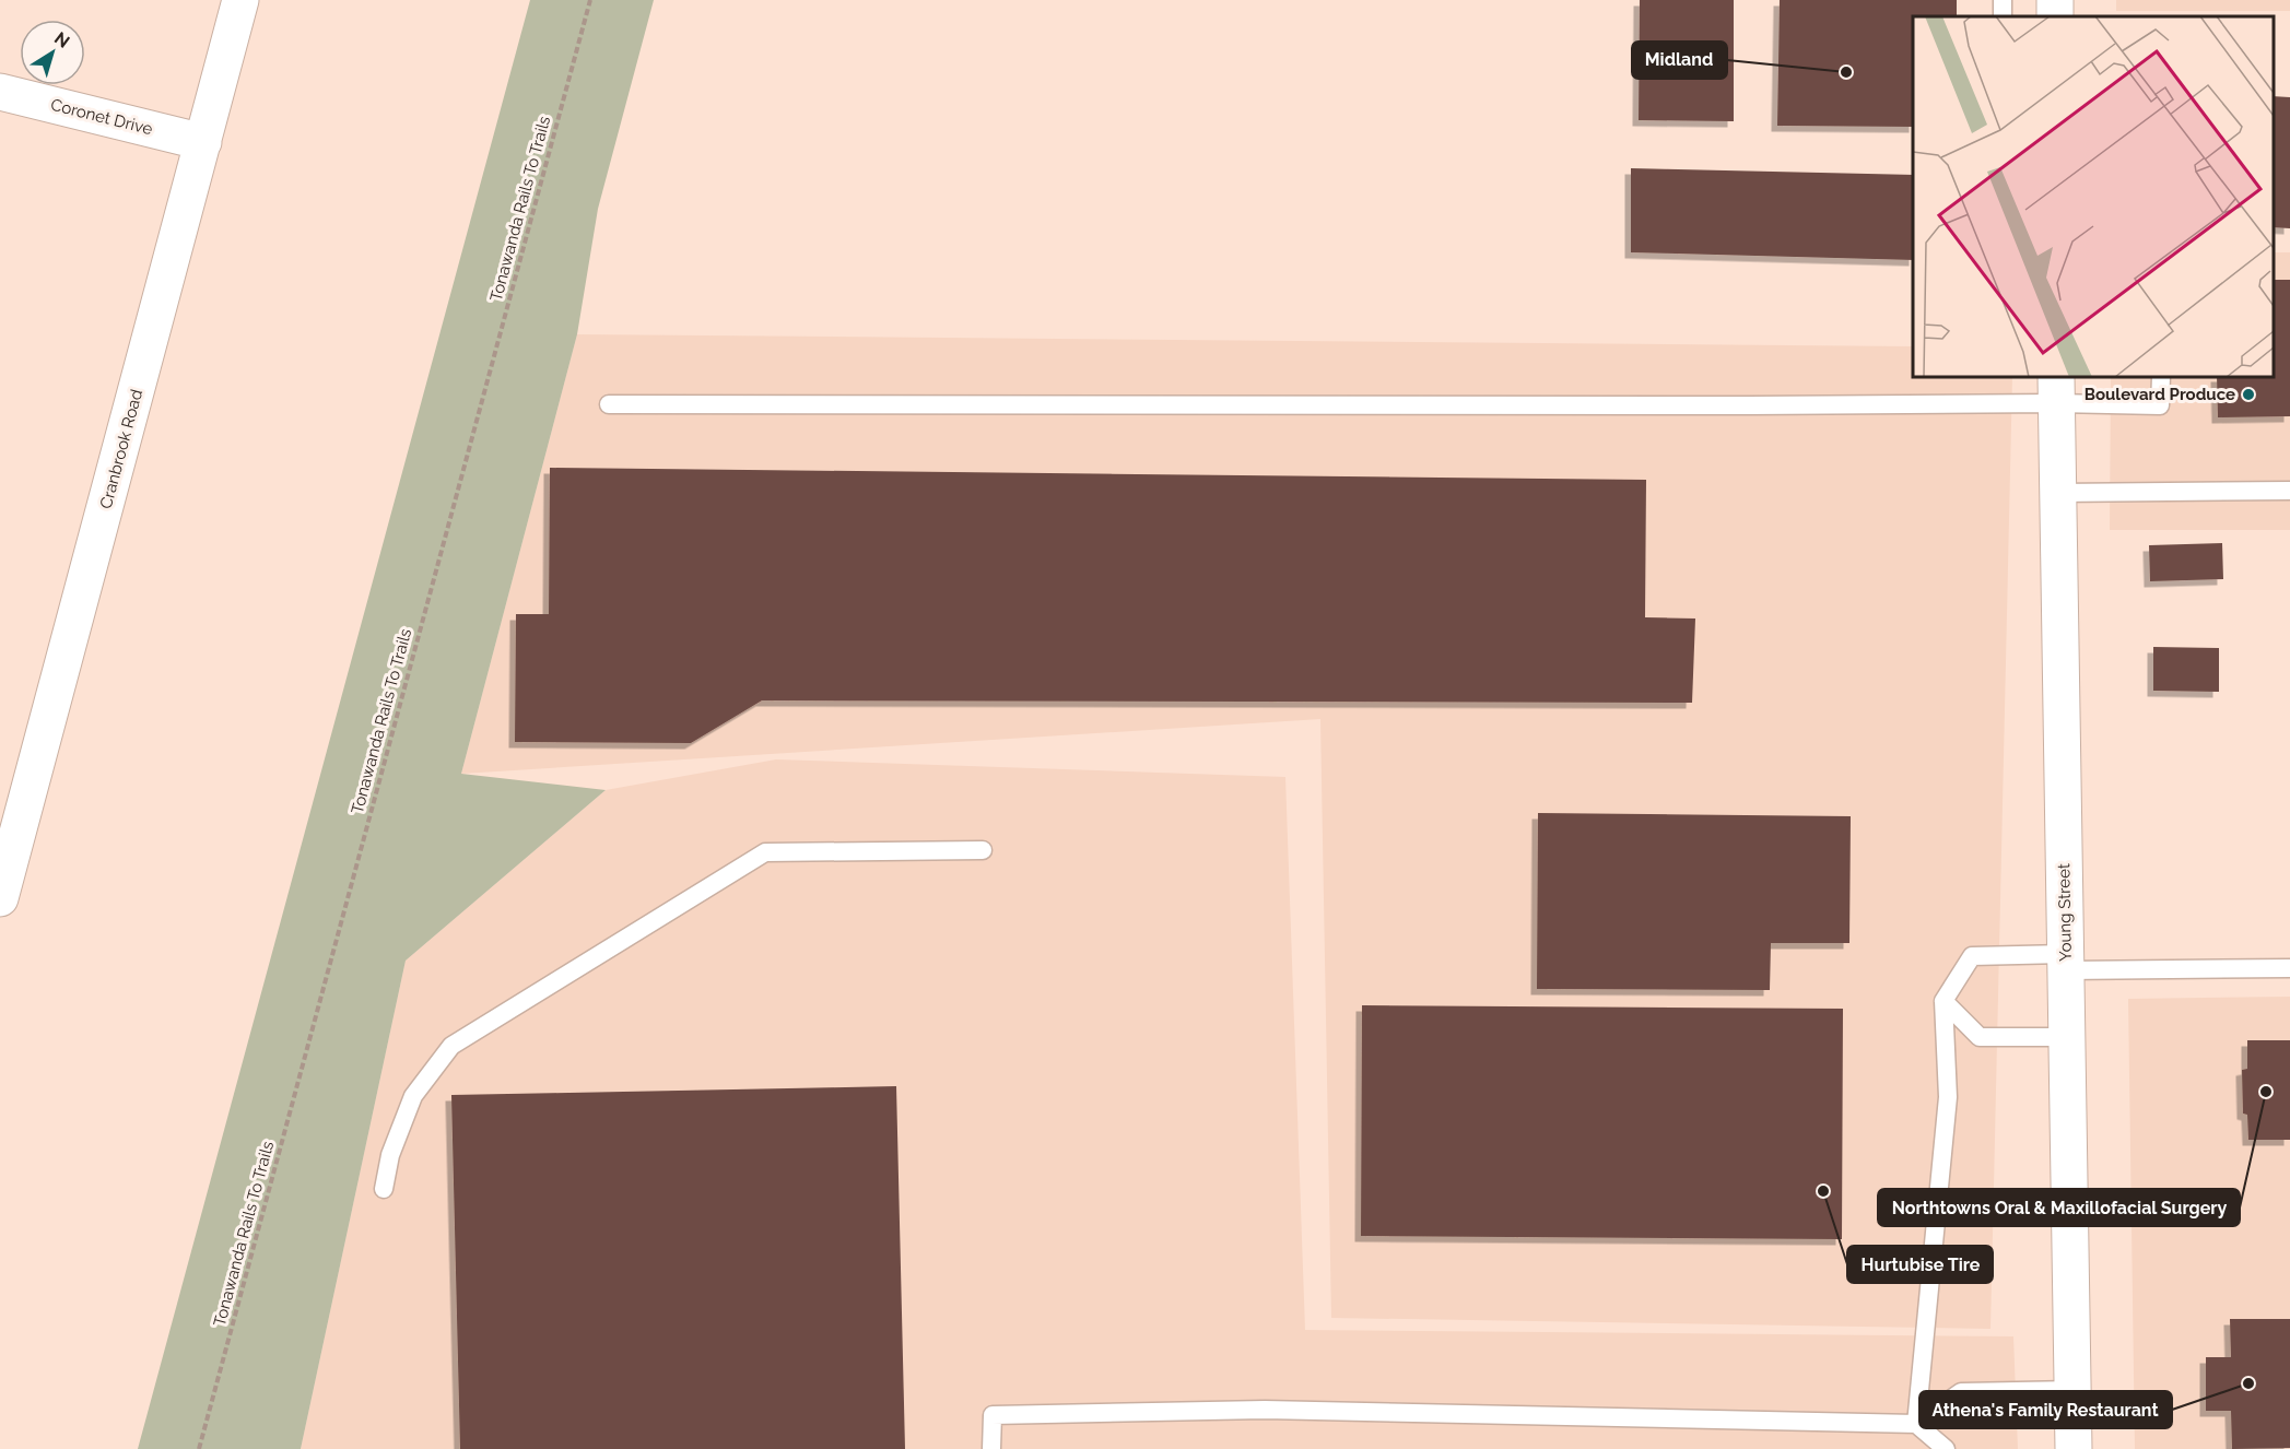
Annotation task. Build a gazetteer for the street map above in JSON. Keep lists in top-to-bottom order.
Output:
{
  "streets": {
    "street": ["Coronet Drive", "Cranbrook Road", "Young Street"],
    "path": ["Tonawanda Rails To Trails"]
  },
  "crossings": [
    ["Coronet Drive", "Cranbrook Road"]
  ],
  "places": [
    "Midland",
    "Boulevard Produce",
    "Northtowns Oral & Maxillofacial Surgery",
    "Hurtubise Tire",
    "Athena's Family Restaurant"
  ],
  "north": "top right"
}
